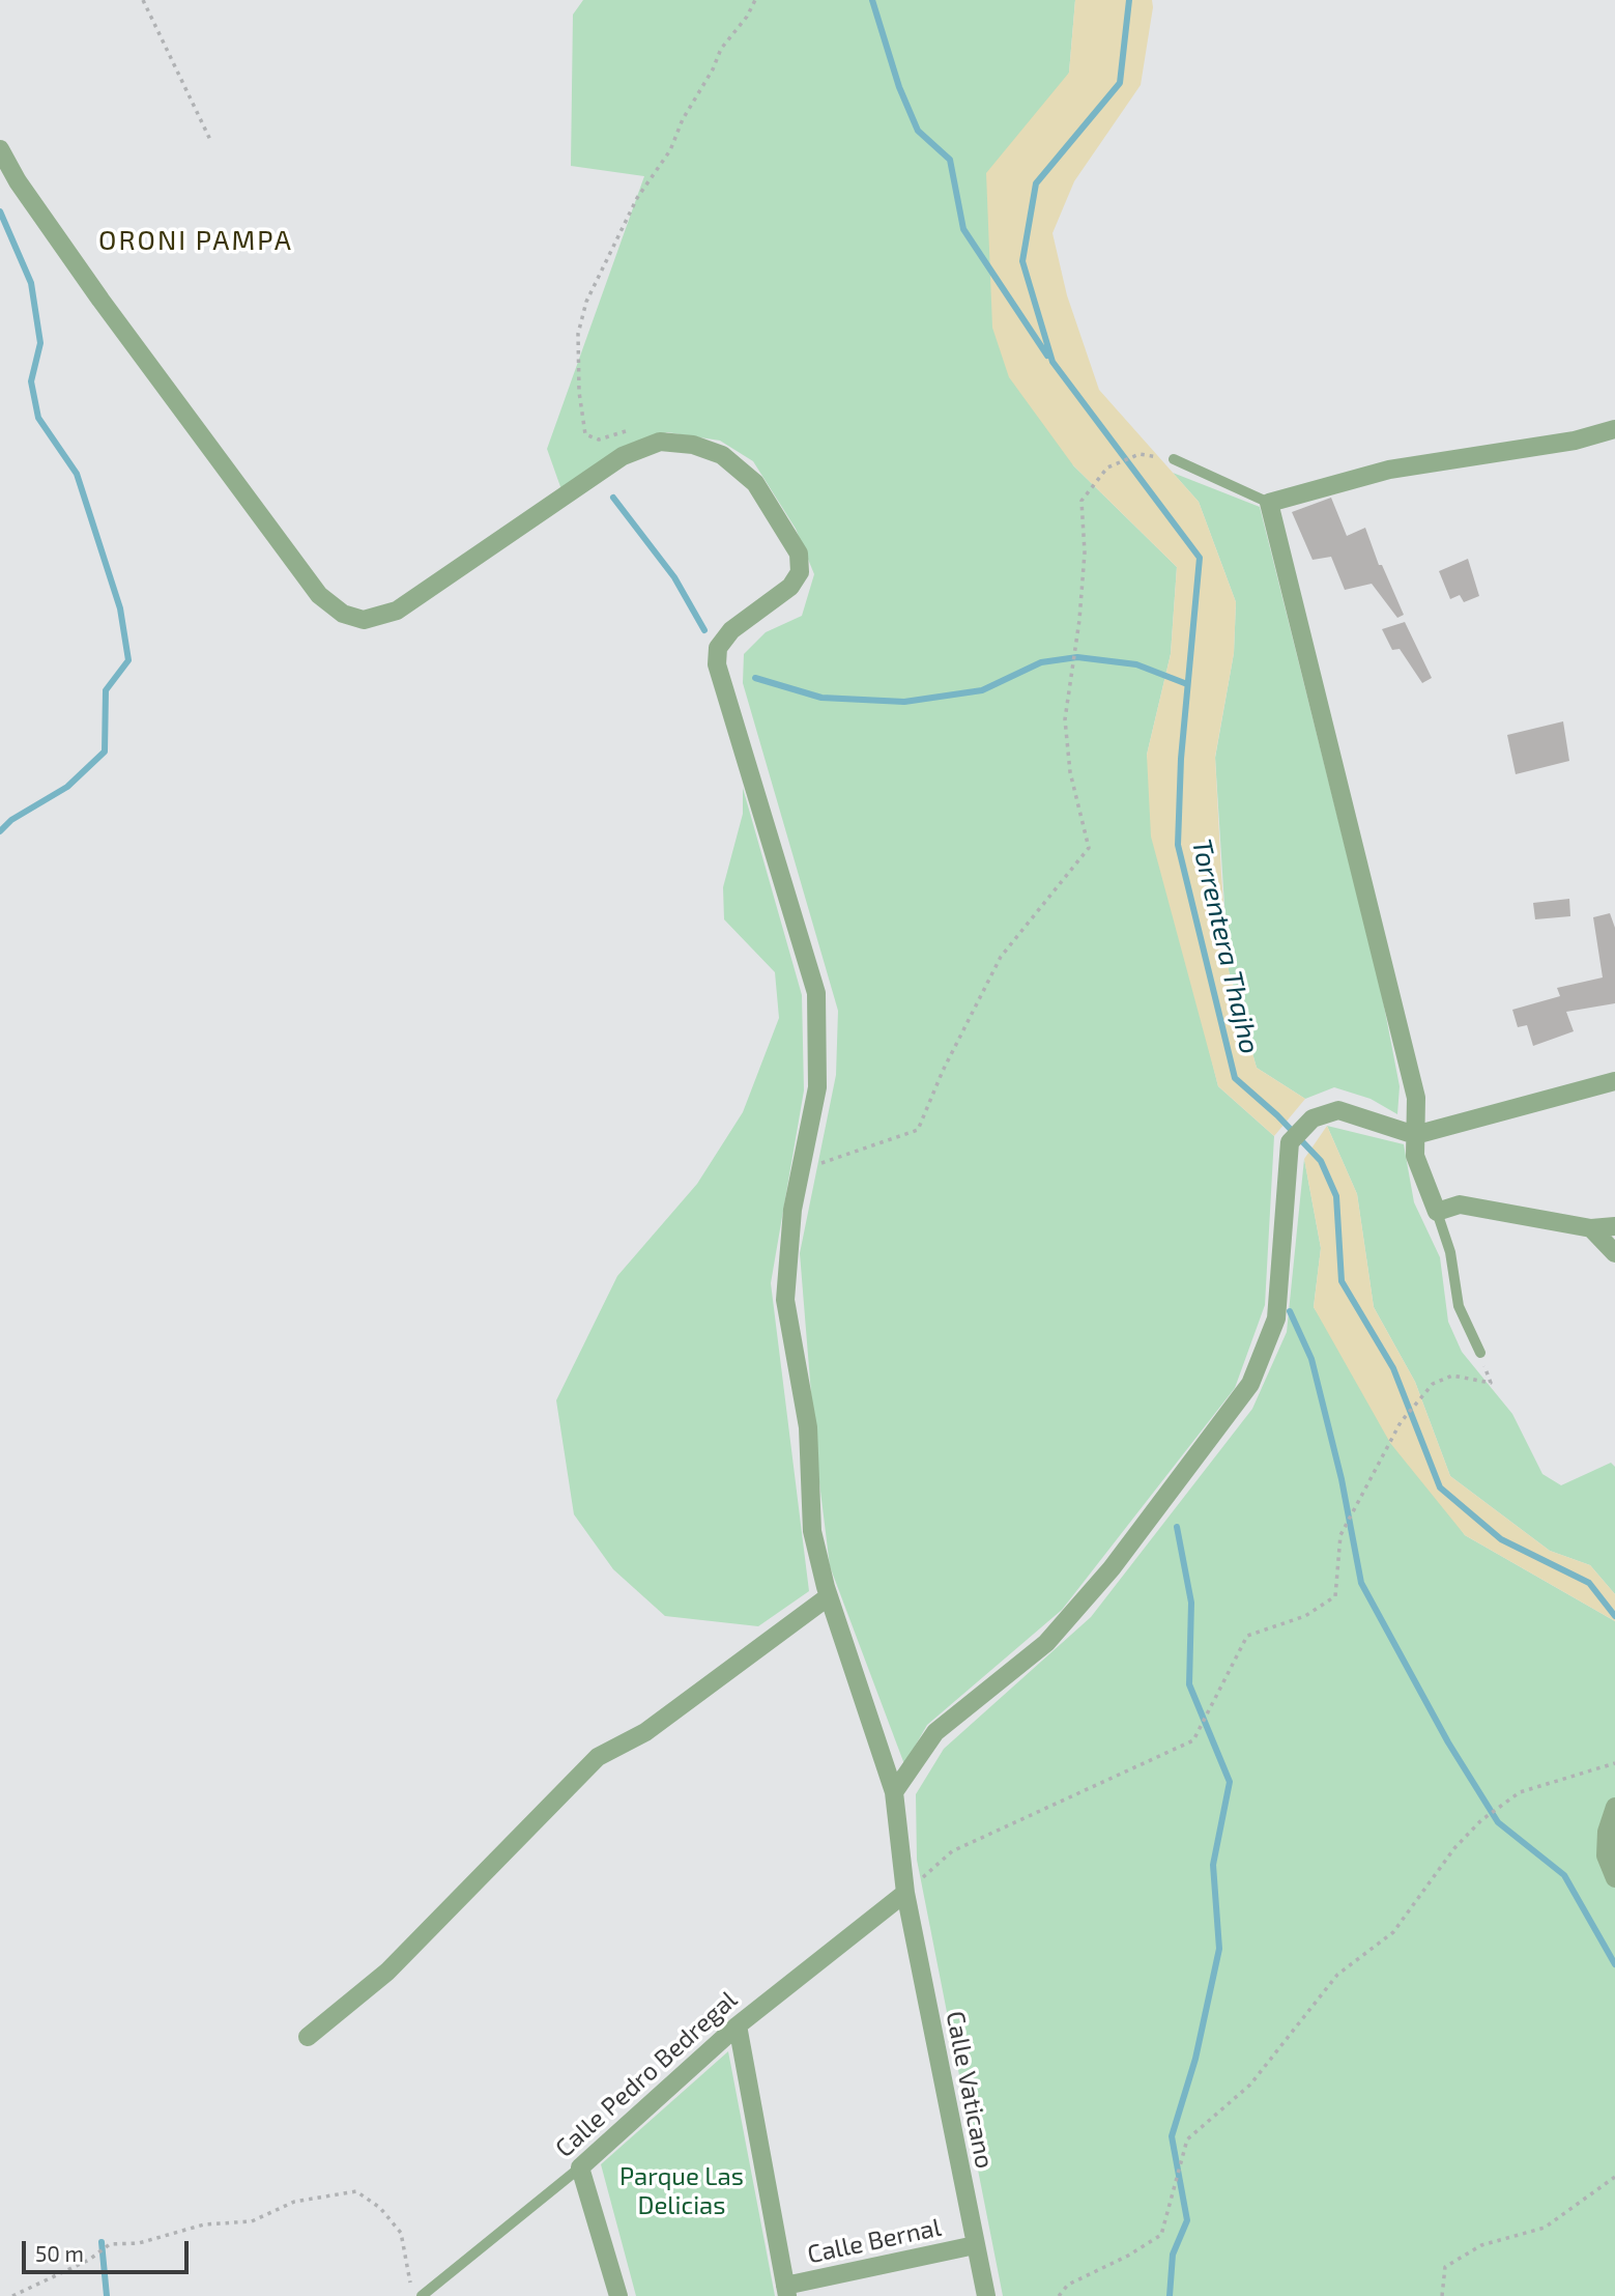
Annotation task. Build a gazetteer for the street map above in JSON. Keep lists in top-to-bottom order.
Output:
{
  "streets": {
    "street": ["Calle Pedro Bedregal", "Calle Vaticano", "Calle Bernal"]
  },
  "crossings": [
    ["Calle Pedro Bedregal", "Calle Vaticano"],
    ["Calle Vaticano", "Calle Bernal"]
  ],
  "districts": ["ORONI PAMPA"],
  "water": ["Torrentera Thajho"],
  "parks": ["Parque Las Delicias"],
  "scale_bar": "50 m"
}
